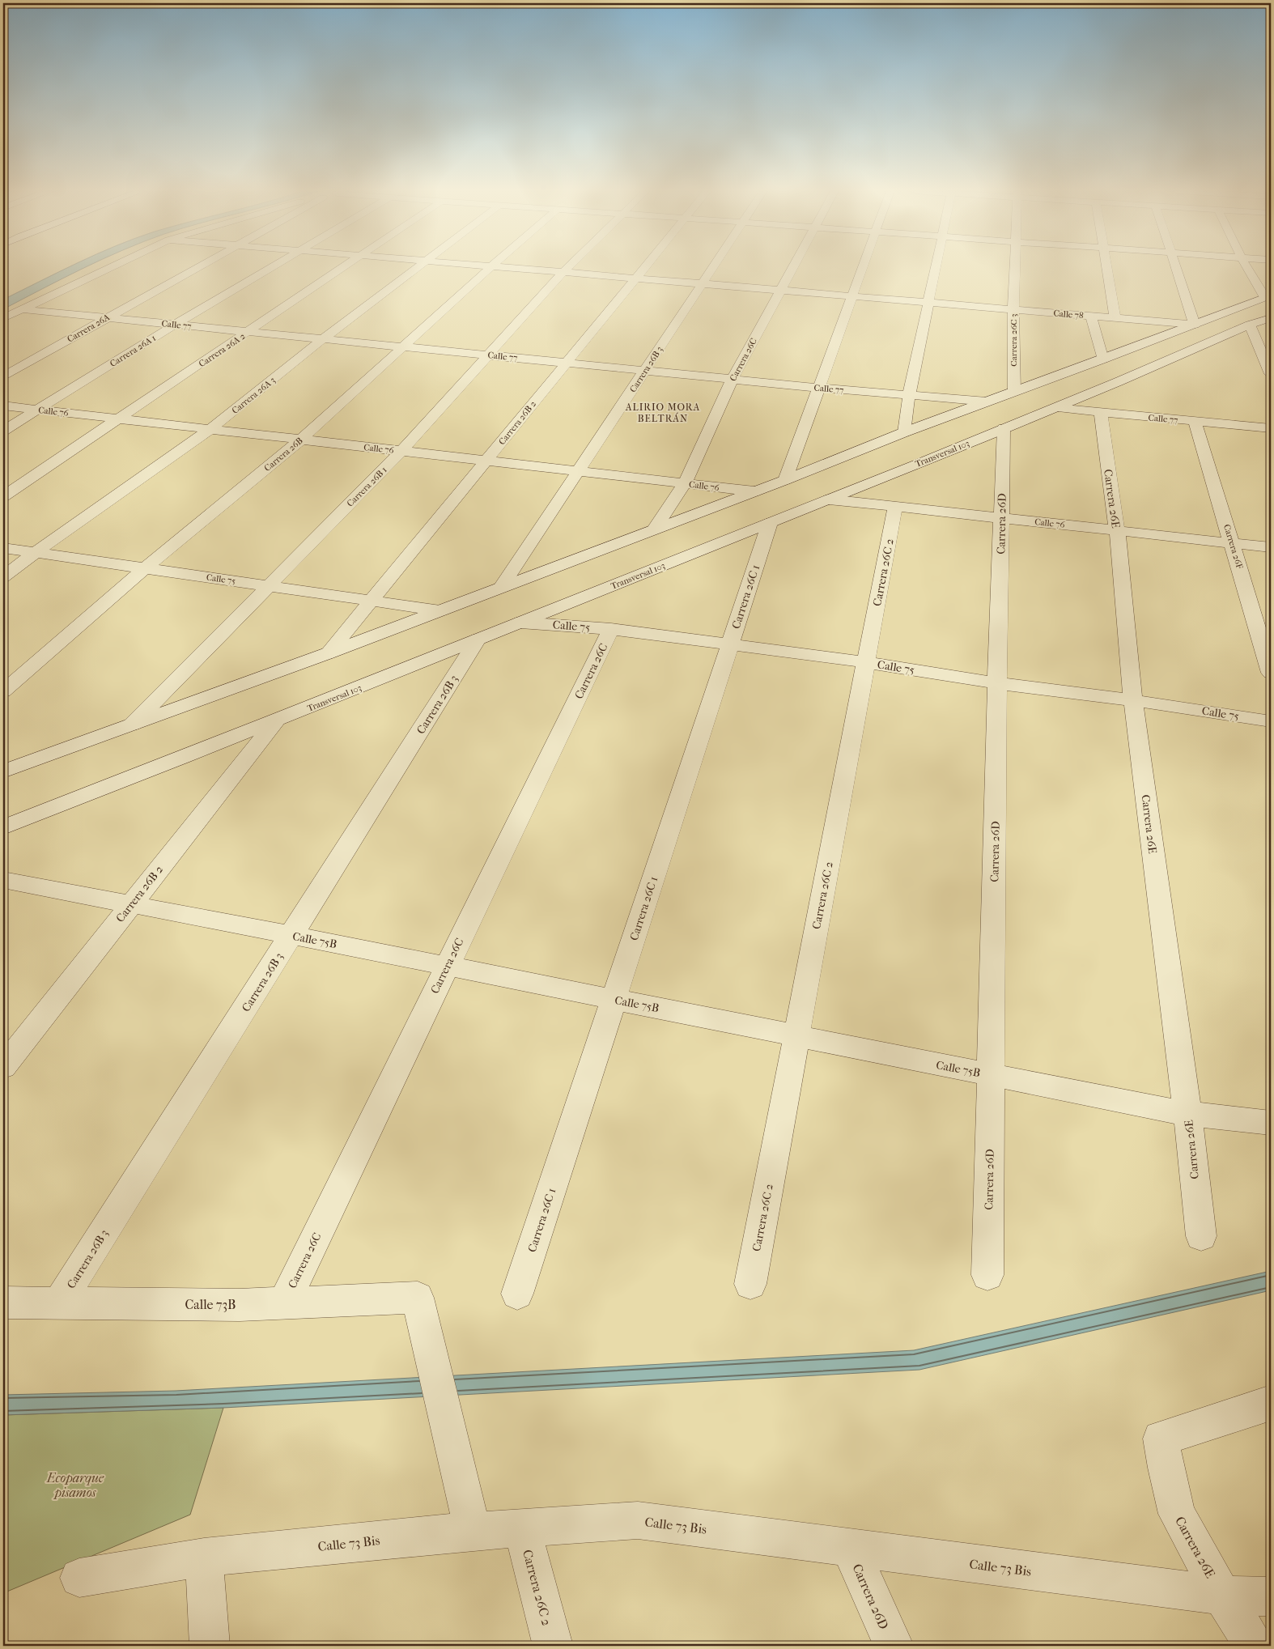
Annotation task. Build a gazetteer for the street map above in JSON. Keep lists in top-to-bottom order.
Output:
{
  "streets": {
    "street": [
      "Calle 78",
      "Calle 77",
      "Carrera 26A",
      "Carrera 26C 3",
      "Carrera 26A 2",
      "Carrera 26A 1",
      "Carrera 26C",
      "Carrera 26B 3",
      "Carrera 26A 3",
      "Calle 76",
      "Carrera 26B 2",
      "Transversal 103",
      "Carrera 26B",
      "Carrera 26B 1",
      "Carrera 26E",
      "Carrera 26D",
      "Carrera 26F",
      "Carrera 26C 2",
      "Calle 75",
      "Carrera 26C 1",
      "Calle 75B",
      "Calle 73B",
      "Calle 73 Bis"
    ]
  },
  "crossings": [
    ["Calle 78", "Carrera 26C 3"],
    ["Calle 78", "Carrera 26C"],
    ["Calle 78", "Carrera 26B 3"],
    ["Calle 78", "Carrera 26B 2"],
    ["Calle 78", "Transversal 103"],
    ["Calle 78", "Carrera 26B 1"],
    ["Calle 77", "Carrera 26A"],
    ["Calle 77", "Carrera 26A 2"],
    ["Calle 77", "Carrera 26A 1"],
    ["Calle 77", "Carrera 26C"],
    ["Calle 77", "Carrera 26B 3"],
    ["Calle 77", "Carrera 26A 3"],
    ["Calle 77", "Carrera 26B 2"],
    ["Calle 77", "Transversal 103"],
    ["Calle 77", "Carrera 26B"],
    ["Calle 77", "Carrera 26B 1"],
    ["Calle 77", "Carrera 26E"],
    ["Calle 77", "Carrera 26F"],
    ["Carrera 26C 3", "Transversal 103"],
    ["Carrera 26A 2", "Calle 76"],
    ["Carrera 26A 1", "Calle 76"],
    ["Carrera 26C", "Calle 76"],
    ["Carrera 26C", "Transversal 103"],
    ["Carrera 26C", "Calle 75"],
    ["Carrera 26C", "Calle 75B"],
    ["Carrera 26C", "Calle 73B"],
    ["Carrera 26B 3", "Calle 76"],
    ["Carrera 26B 3", "Transversal 103"],
    ["Carrera 26B 3", "Calle 75B"],
    ["Carrera 26B 3", "Calle 73B"],
    ["Carrera 26A 3", "Calle 76"],
    ["Carrera 26A 3", "Calle 75"],
    ["Calle 76", "Carrera 26B 2"],
    ["Calle 76", "Transversal 103"],
    ["Calle 76", "Carrera 26B"],
    ["Calle 76", "Carrera 26B 1"],
    ["Calle 76", "Carrera 26E"],
    ["Calle 76", "Carrera 26D"],
    ["Calle 76", "Carrera 26F"],
    ["Calle 76", "Carrera 26C 2"],
    ["Carrera 26B 2", "Transversal 103"],
    ["Carrera 26B 2", "Calle 75"],
    ["Carrera 26B 2", "Calle 75B"],
    ["Transversal 103", "Carrera 26B 1"],
    ["Transversal 103", "Carrera 26D"],
    ["Transversal 103", "Calle 75"],
    ["Transversal 103", "Carrera 26C 1"],
    ["Carrera 26B", "Calle 75"],
    ["Carrera 26B 1", "Calle 75"],
    ["Carrera 26E", "Calle 75"],
    ["Carrera 26E", "Calle 75B"],
    ["Carrera 26E", "Calle 73 Bis"],
    ["Carrera 26D", "Calle 75"],
    ["Carrera 26D", "Calle 75B"],
    ["Carrera 26D", "Calle 73 Bis"],
    ["Carrera 26C 2", "Calle 75"],
    ["Carrera 26C 2", "Calle 75B"],
    ["Carrera 26C 2", "Calle 73 Bis"],
    ["Calle 75", "Carrera 26C 1"],
    ["Carrera 26C 1", "Calle 75B"],
    ["Calle 73B", "Calle 73 Bis"]
  ],
  "districts": ["ALIRIO MORA BELTRÁN"],
  "parks": ["Ecoparque pisamos"]
}
